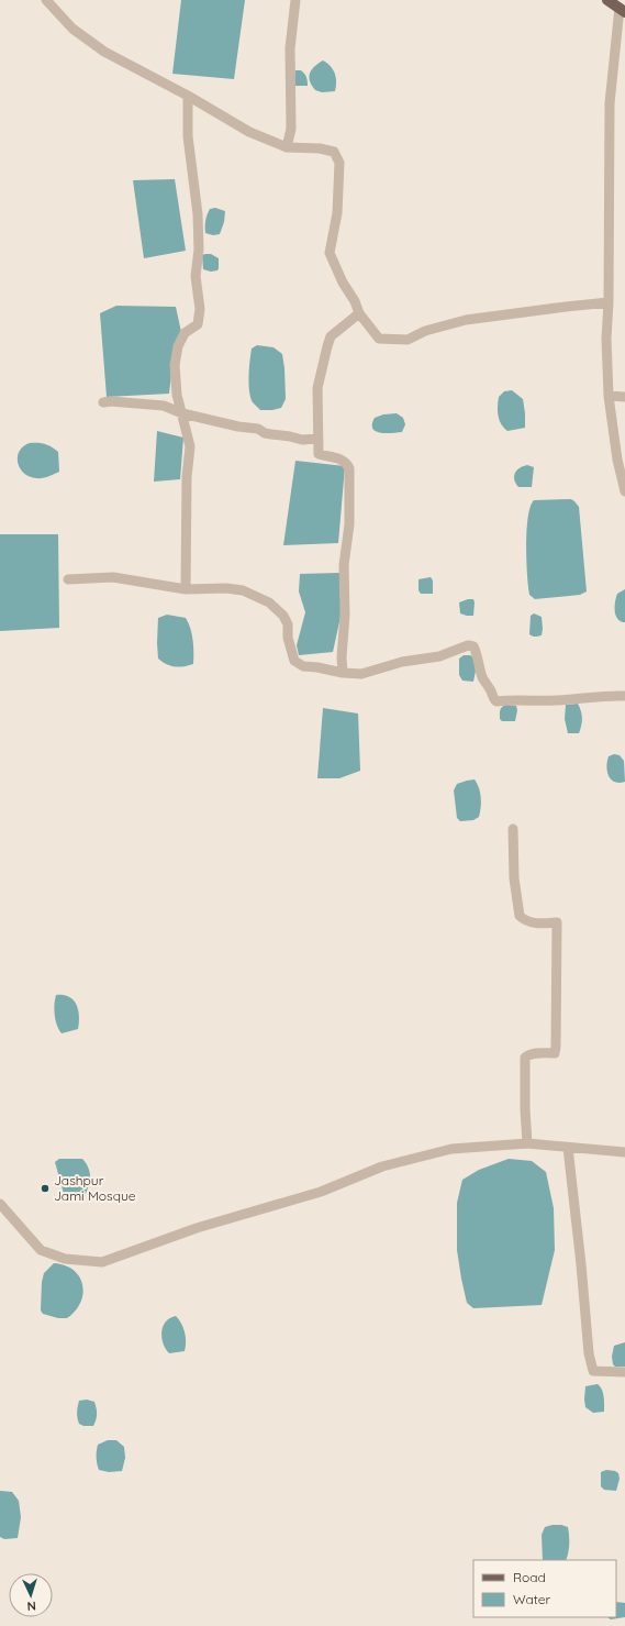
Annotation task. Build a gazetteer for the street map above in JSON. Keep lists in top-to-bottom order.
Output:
{
  "places": ["Jashpur Jami Mosque"],
  "legend": ["Road", "Water"],
  "north": "bottom"
}
